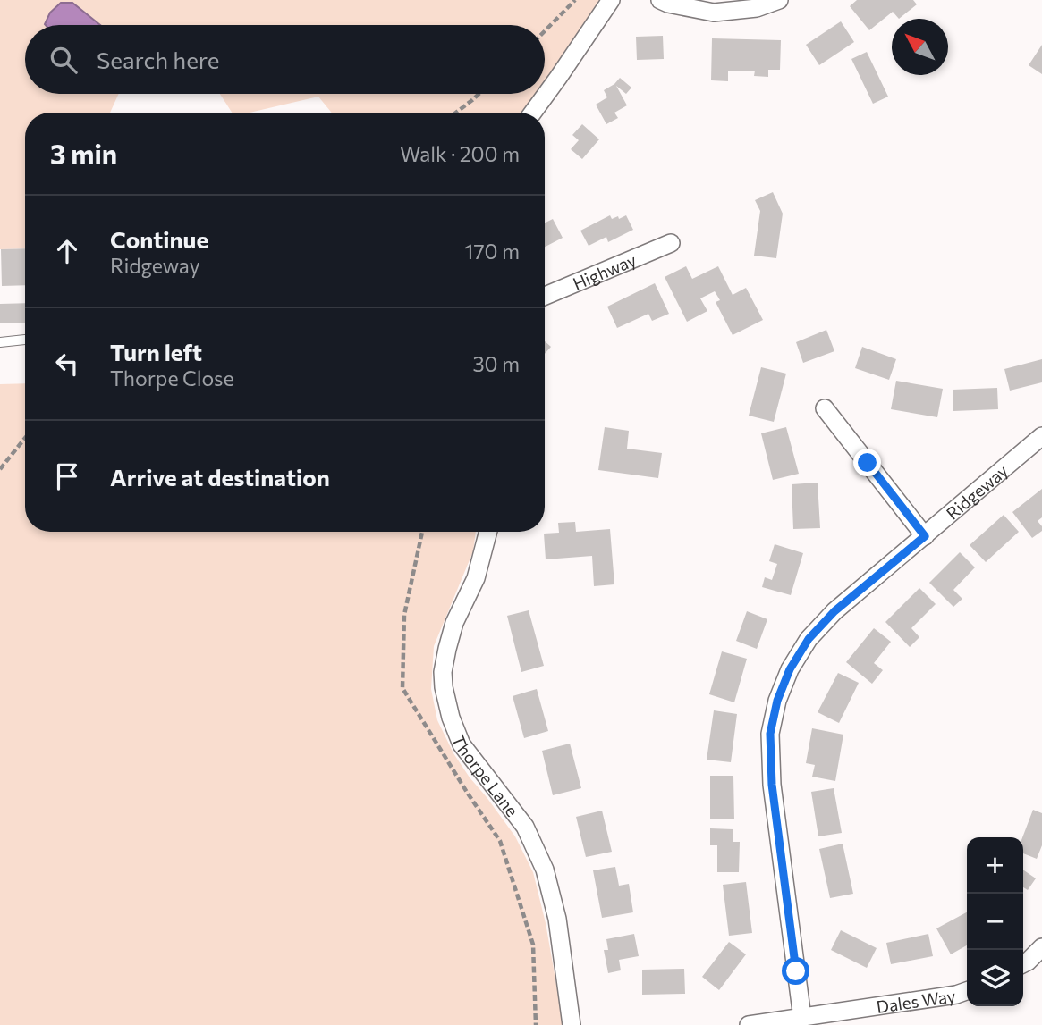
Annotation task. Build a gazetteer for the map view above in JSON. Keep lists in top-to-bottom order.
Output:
{
  "streets": {
    "street": [
      "Highway",
      "Ridgeway",
      "Thorpe Lane",
      "Dales Way"
    ]
  },
  "crossings": [
    ["Ridgeway", "Dales Way"]
  ],
  "north": "top left",
  "page": {
    "search": "Search here",
    "heading": ["3 min", "Walk · 200 m"],
    "list": [
      ["Continue", "Ridgeway", "170 m"],
      ["Turn left", "Thorpe Close", "30 m"],
      "Arrive at destination"
    ],
    "map_buttons": ["+", "−"]
  }
}
